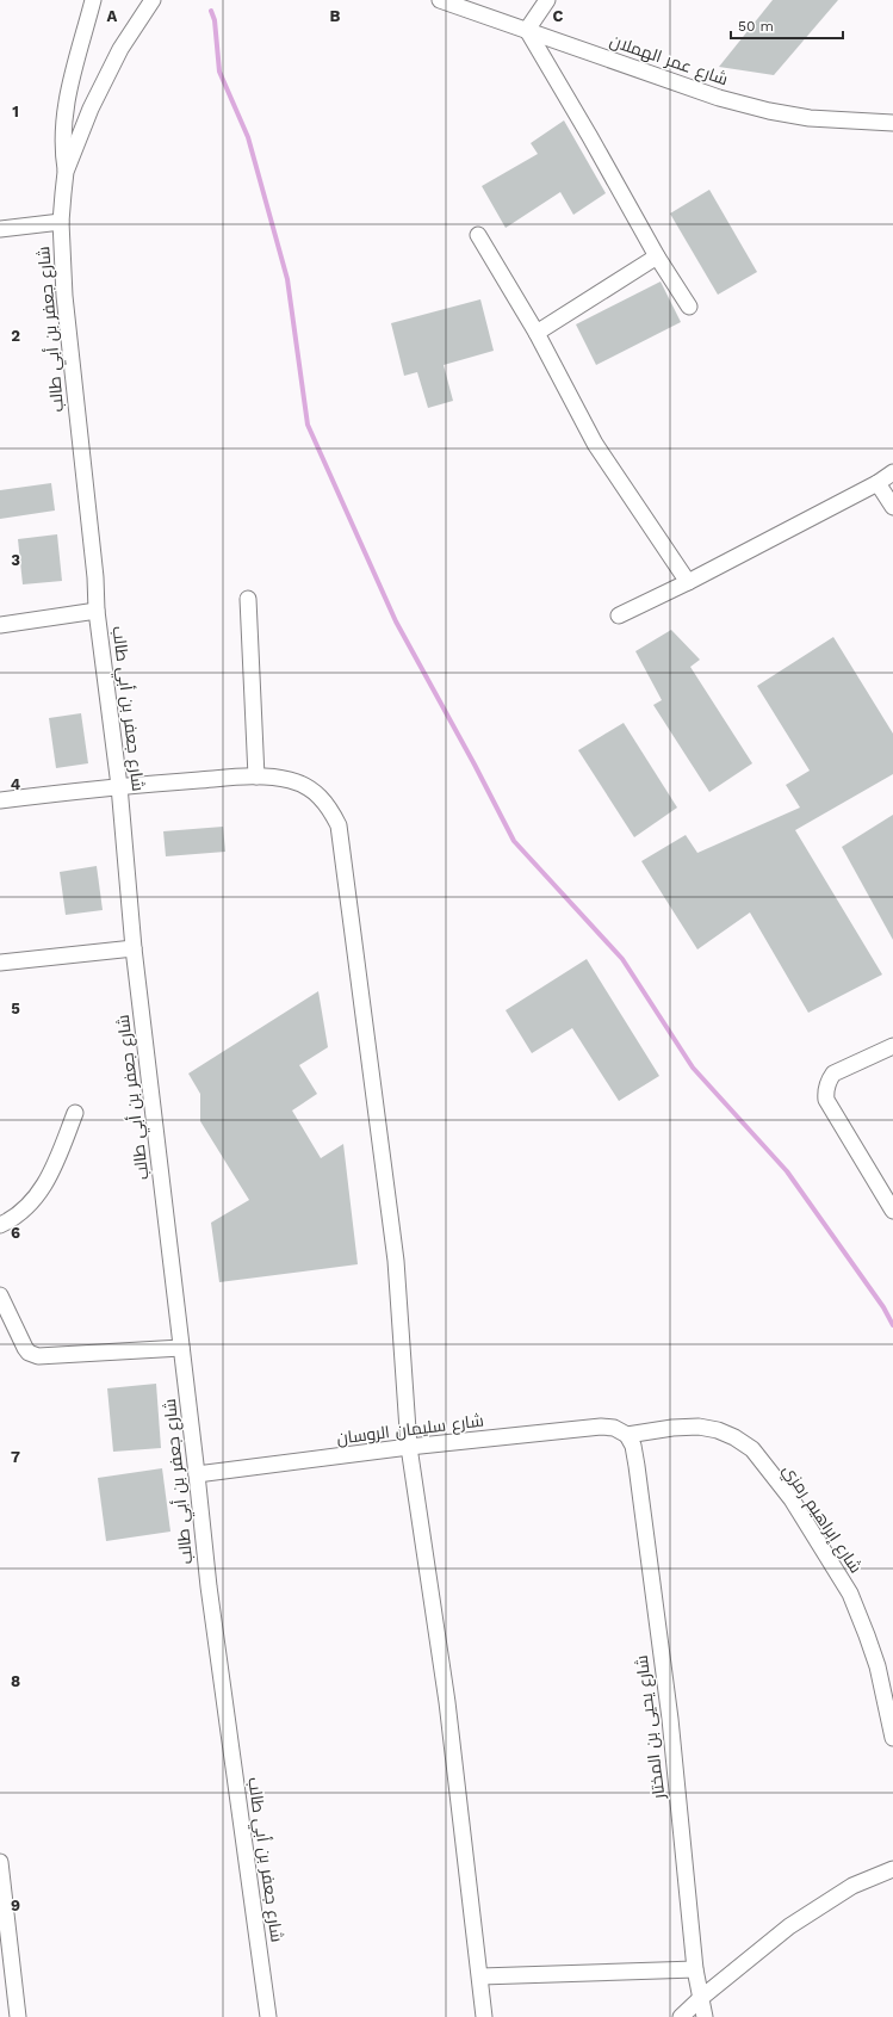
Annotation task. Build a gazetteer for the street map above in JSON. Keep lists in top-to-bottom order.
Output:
{
  "streets": {
    "street": [
      "شارع عمر الهملان",
      "شارع جعفر بن أبي طالب",
      "شارع سليمان الروسان",
      "شارع إبراهيم رمزي",
      "شارع يحيى بن المختار"
    ]
  },
  "crossings": [
    ["شارع جعفر بن أبي طالب", "شارع سليمان الروسان"],
    ["شارع سليمان الروسان", "شارع إبراهيم رمزي"],
    ["شارع سليمان الروسان", "شارع يحيى بن المختار"],
    ["شارع إبراهيم رمزي", "شارع يحيى بن المختار"]
  ],
  "scale_bar": "50 m",
  "grid": {
    "columns": ["A", "B", "C"],
    "rows": [
      "1",
      "2",
      "3",
      "4",
      "5",
      "6",
      "7",
      "8",
      "9"
    ]
  }
}
